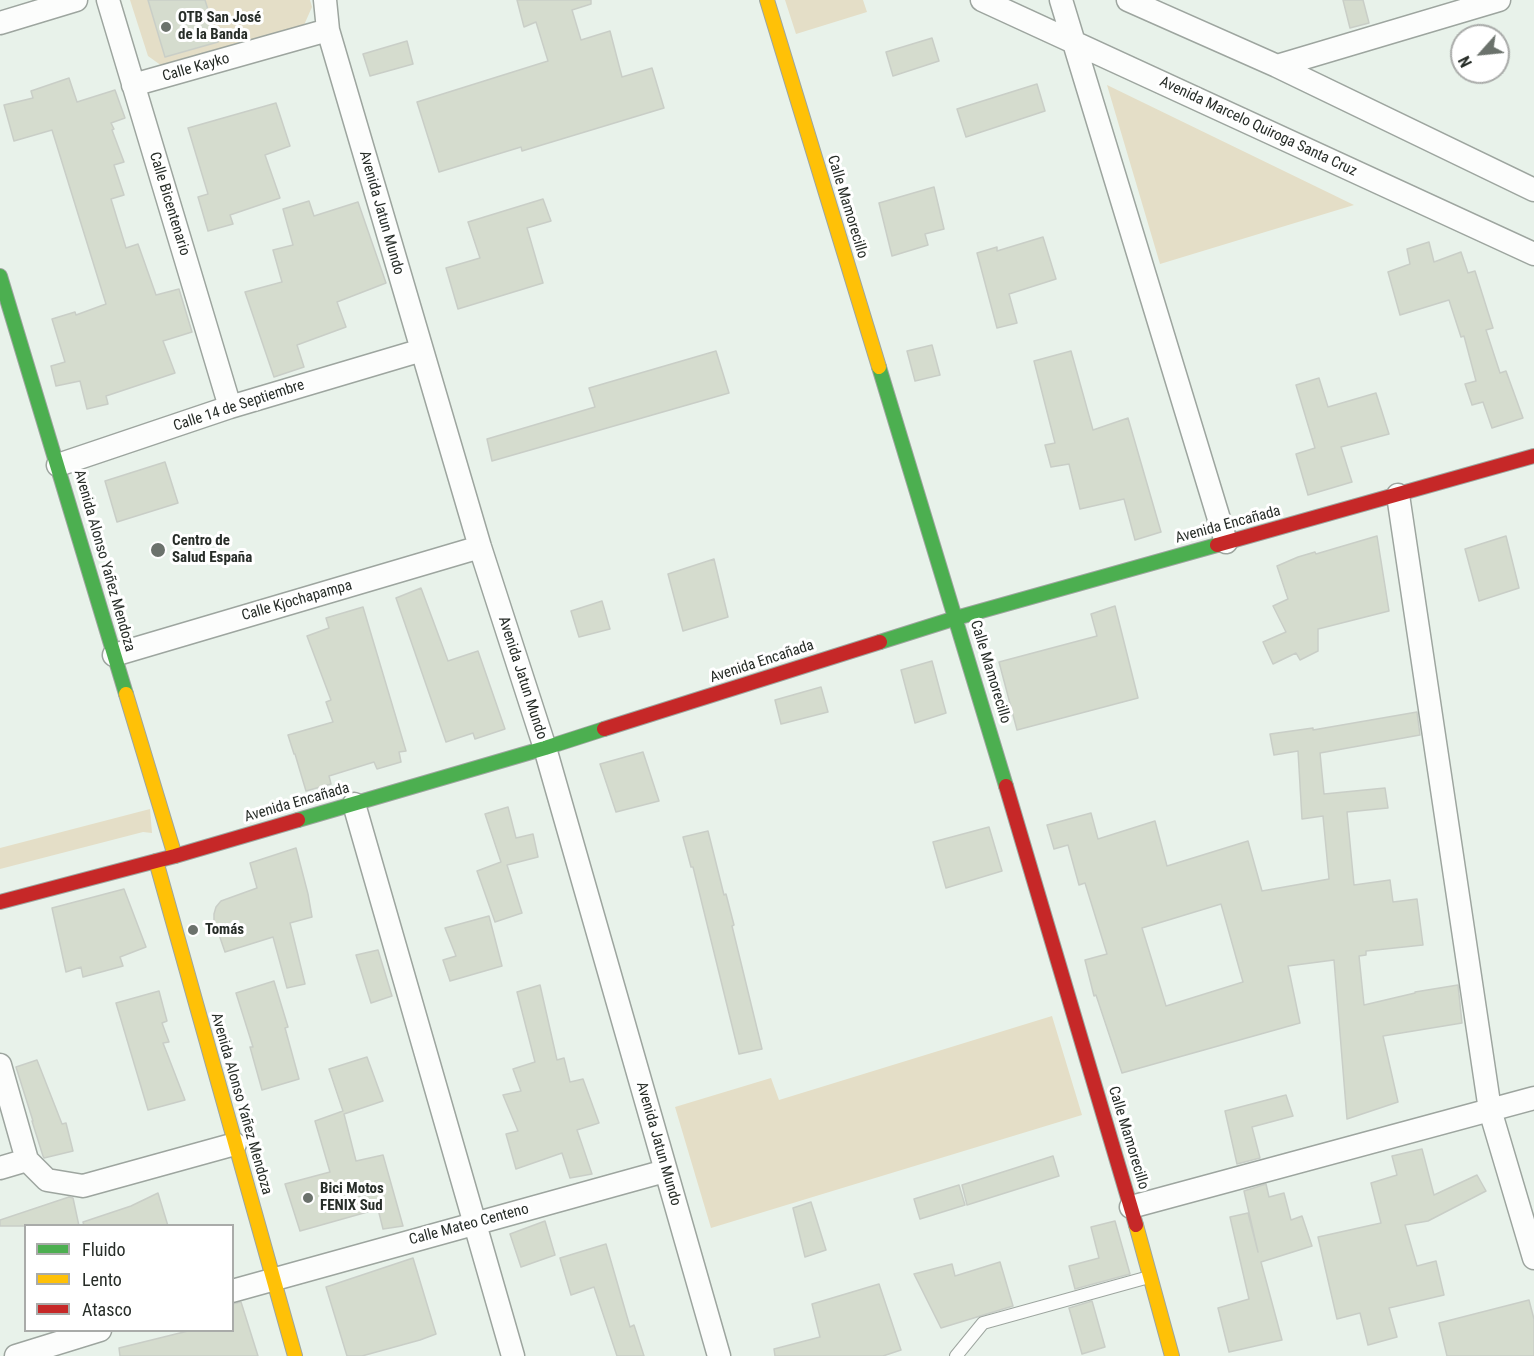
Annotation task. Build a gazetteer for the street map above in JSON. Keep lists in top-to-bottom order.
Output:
{
  "streets": {
    "main road": ["Calle Mamorecillo", "Avenida Encañada", "Avenida Alonso Yañez Mendoza"],
    "street": [
      "Calle Kayko",
      "Avenida Marcelo Quiroga Santa Cruz",
      "Calle Bicentenario",
      "Avenida Jatun Mundo",
      "Calle 14 de Septiembre",
      "Calle Kjochapampa",
      "Calle Mateo Centeno"
    ]
  },
  "crossings": [
    ["Calle Kayko", "Calle Bicentenario"],
    ["Calle Kayko", "Avenida Jatun Mundo"],
    ["Calle Bicentenario", "Calle 14 de Septiembre"],
    ["Calle Mamorecillo", "Avenida Encañada"],
    ["Avenida Jatun Mundo", "Calle 14 de Septiembre"],
    ["Avenida Jatun Mundo", "Avenida Encañada"],
    ["Avenida Jatun Mundo", "Calle Kjochapampa"],
    ["Avenida Jatun Mundo", "Calle Mateo Centeno"],
    ["Calle 14 de Septiembre", "Avenida Alonso Yañez Mendoza"],
    ["Avenida Encañada", "Avenida Alonso Yañez Mendoza"],
    ["Avenida Alonso Yañez Mendoza", "Calle Kjochapampa"],
    ["Avenida Alonso Yañez Mendoza", "Calle Mateo Centeno"]
  ],
  "places": [
    "OTB San José de la Banda",
    "Centro de Salud España",
    "Tomás",
    "Bici Motos FENIX Sud"
  ],
  "legend": ["Fluido", "Lento", "Atasco"],
  "north": "bottom left"
}
